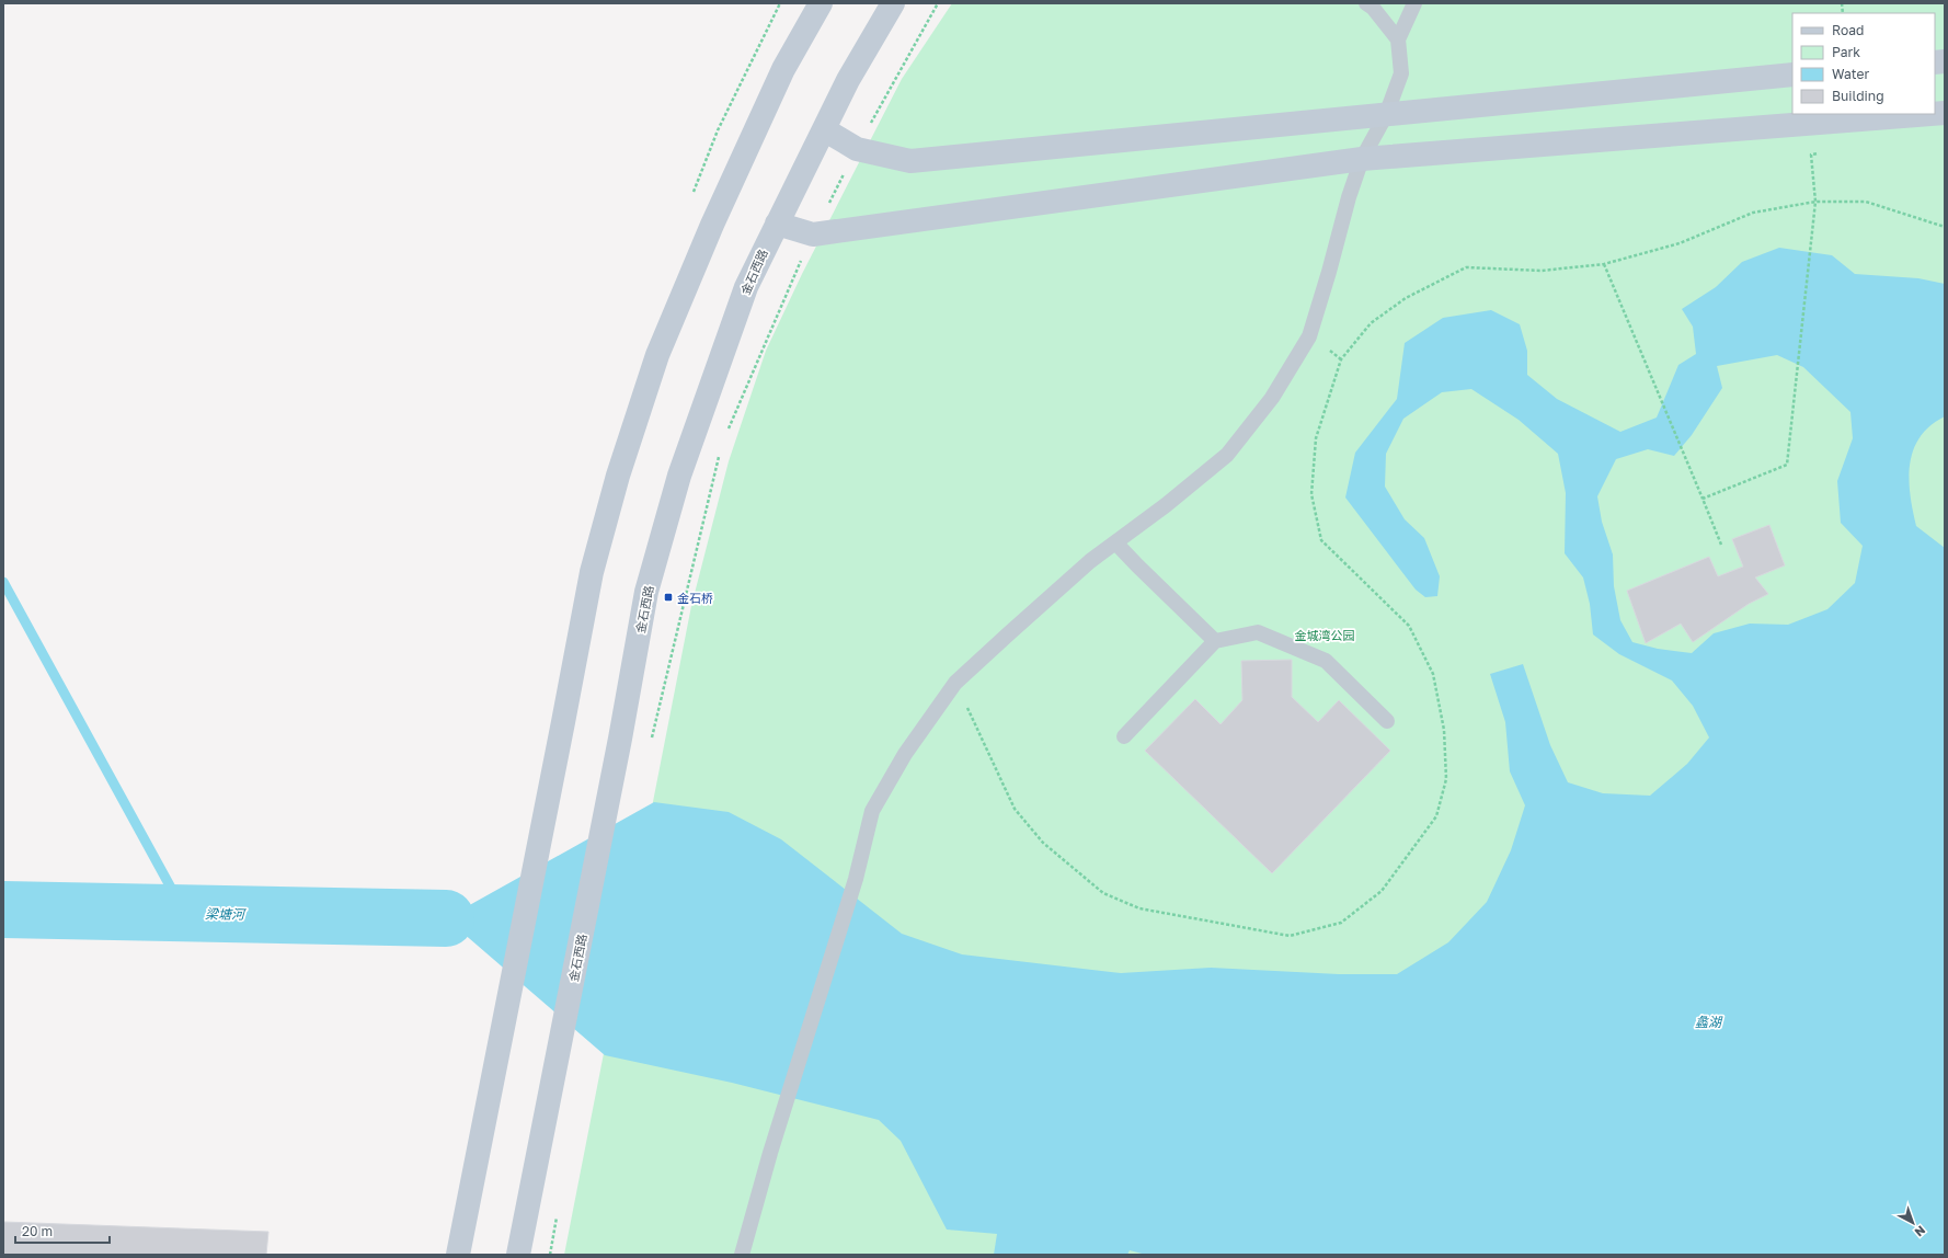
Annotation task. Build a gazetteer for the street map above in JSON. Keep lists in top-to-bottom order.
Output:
{
  "streets": {
    "main road": ["金石西路"]
  },
  "water": ["梁塘河", "蠡湖"],
  "parks": ["金城湾公园"],
  "places": {
    "transit": ["金石桥"]
  },
  "legend": [
    "Road",
    "Park",
    "Water",
    "Building"
  ],
  "scale_bar": "20 m",
  "north": "bottom right"
}
